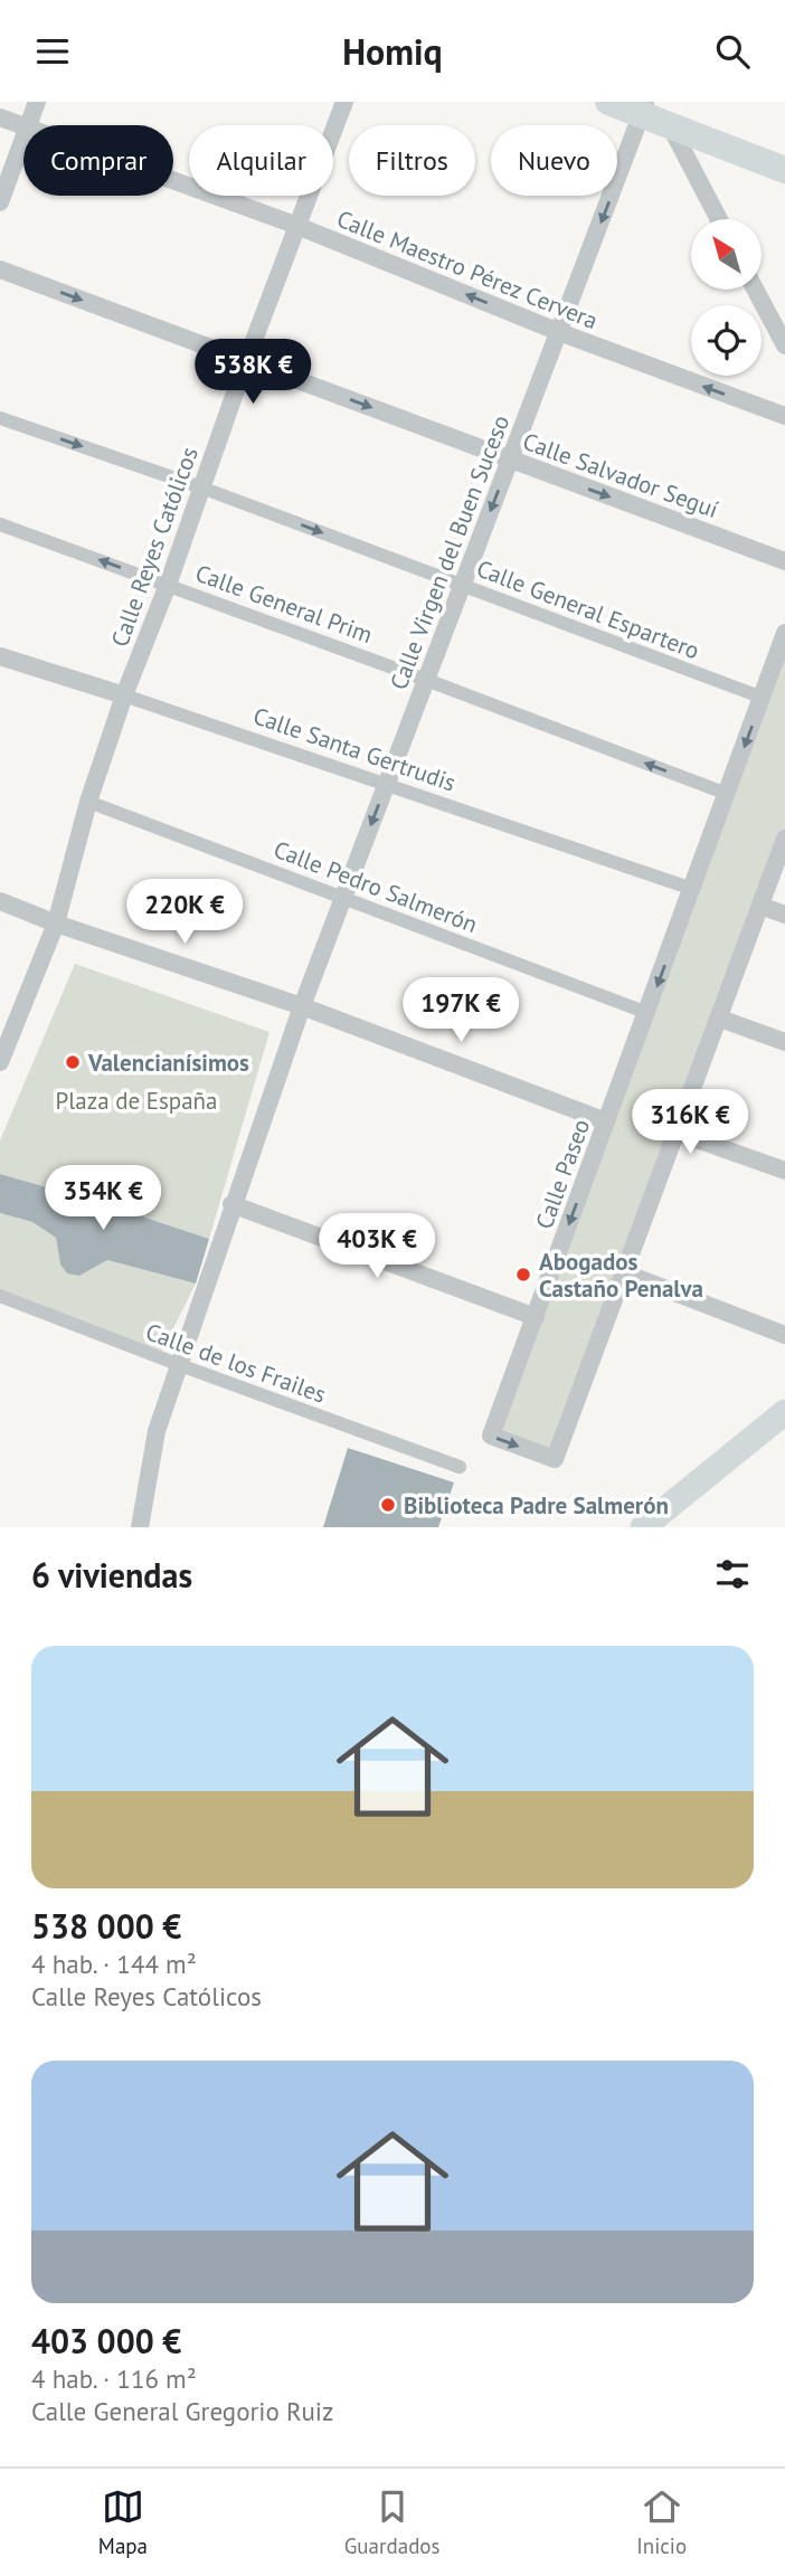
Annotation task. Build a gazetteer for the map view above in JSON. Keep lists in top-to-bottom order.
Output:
{
  "streets": {
    "street": [
      "Calle Maestro Pérez Cervera",
      "Calle Salvador Seguí",
      "Calle Reyes Católicos",
      "Calle Virgen del Buen Suceso",
      "Calle General Prim",
      "Calle General Espartero",
      "Calle Santa Gertrudis",
      "Calle Pedro Salmerón",
      "Calle Paseo",
      "Calle de los Frailes"
    ]
  },
  "crossings": [
    ["Calle Maestro Pérez Cervera", "Calle Reyes Católicos"],
    ["Calle Maestro Pérez Cervera", "Calle Virgen del Buen Suceso"],
    ["Calle Salvador Seguí", "Calle Reyes Católicos"],
    ["Calle Salvador Seguí", "Calle Virgen del Buen Suceso"],
    ["Calle Reyes Católicos", "Calle General Prim"],
    ["Calle Reyes Católicos", "Calle General Espartero"],
    ["Calle Reyes Católicos", "Calle Santa Gertrudis"],
    ["Calle Reyes Católicos", "Calle Pedro Salmerón"],
    ["Calle Virgen del Buen Suceso", "Calle General Prim"],
    ["Calle Virgen del Buen Suceso", "Calle General Espartero"],
    ["Calle Virgen del Buen Suceso", "Calle Santa Gertrudis"],
    ["Calle Virgen del Buen Suceso", "Calle Pedro Salmerón"],
    ["Calle General Prim", "Calle Paseo"],
    ["Calle General Espartero", "Calle Paseo"],
    ["Calle Santa Gertrudis", "Calle Paseo"],
    ["Calle Pedro Salmerón", "Calle Paseo"]
  ],
  "one_way": [
    "Calle Maestro Pérez Cervera",
    "Calle Salvador Seguí",
    "Calle Virgen del Buen Suceso",
    "Calle General Prim",
    "Calle General Espartero"
  ],
  "parks": ["Plaza de España"],
  "places": ["Valencianísimos", "Abogados Castaño Penalva", "Biblioteca Padre Salmerón"],
  "north": "top left",
  "page": {
    "header": "Homiq",
    "chip": [
      "Comprar",
      "Alquilar",
      "Filtros",
      "Nuevo"
    ],
    "price": [
      "538K €",
      "220K €",
      "197K €",
      "316K €",
      "354K €",
      "403K €"
    ],
    "heading": "6 viviendas",
    "list": [
      {
        "name": "538 000 €",
        "note": "4 hab. · 144 m² · Calle Reyes Católicos"
      },
      {
        "name": "403 000 €",
        "note": "4 hab. · 116 m² · Calle General Gregorio Ruiz"
      }
    ],
    "tabs": ["Mapa", "Guardados", "Inicio"]
  }
}
